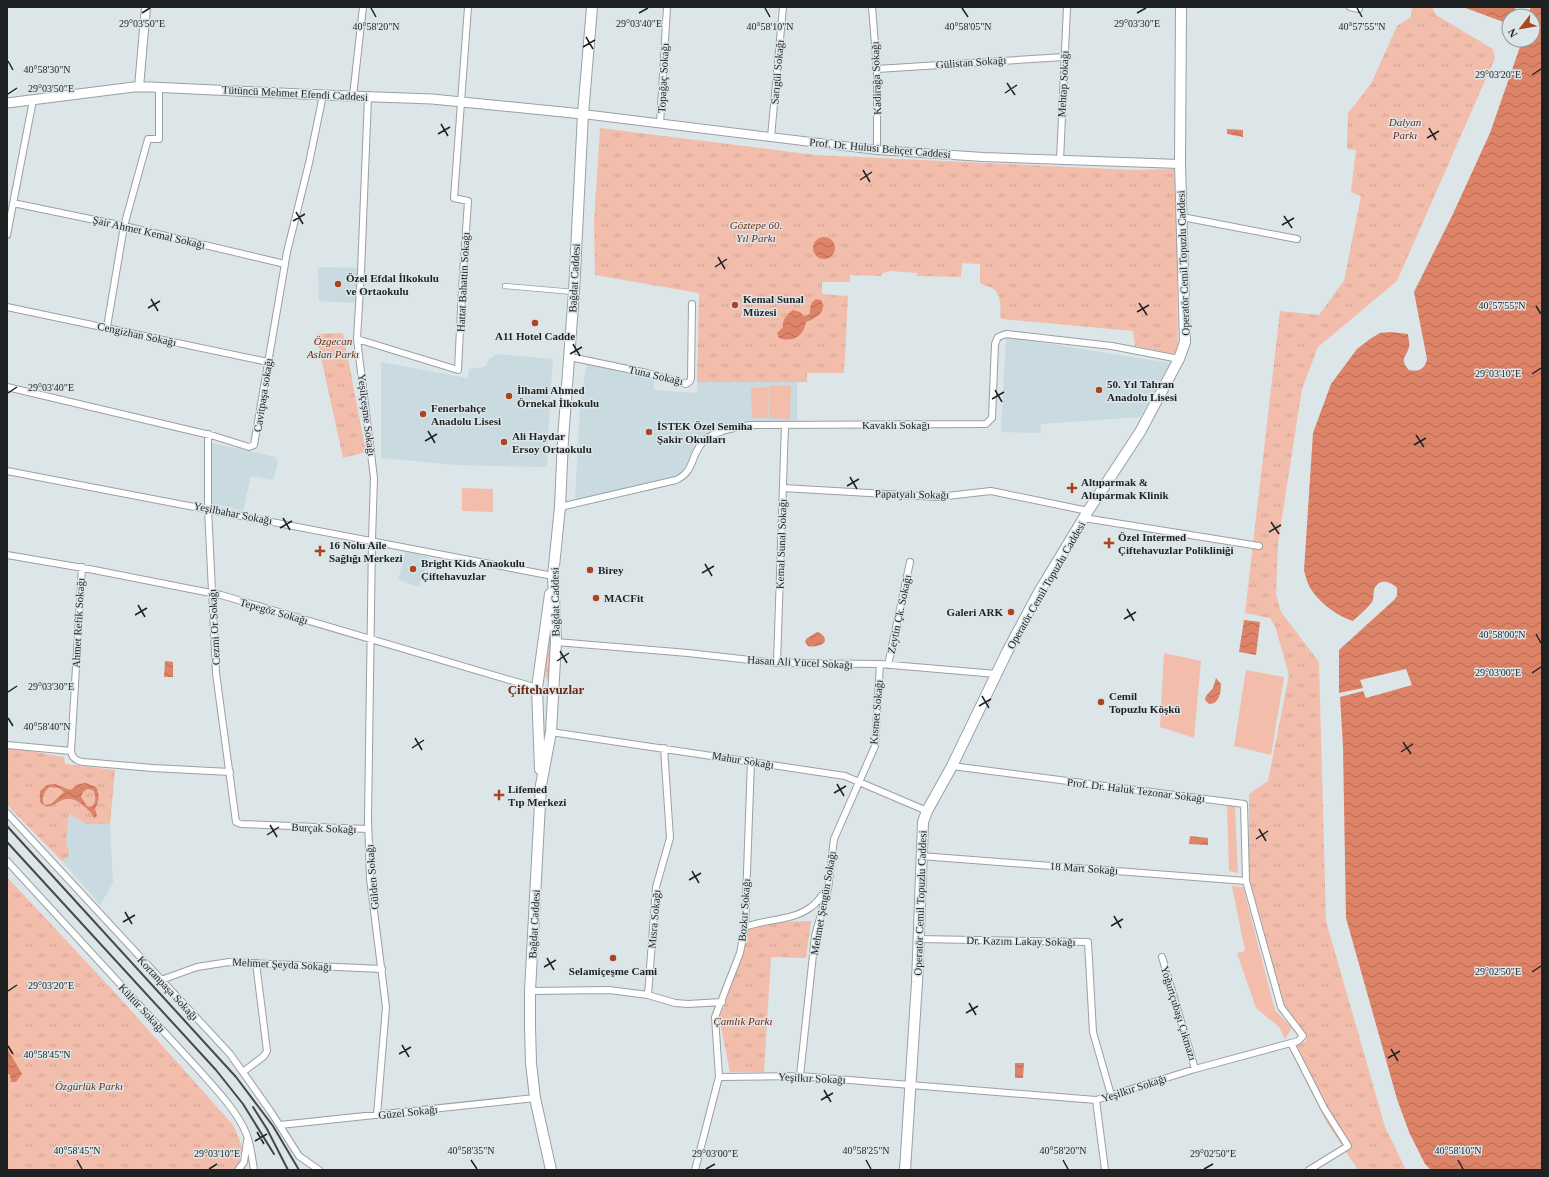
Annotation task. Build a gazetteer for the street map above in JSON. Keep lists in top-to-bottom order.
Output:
{
  "streets": {
    "main road": ["Tütüncü Mehmet Efendi Caddesi", "Operatör Cemil Topuzlu Caddesi", "Bağdat Caddesi"],
    "street": [
      "Gülistan Sokağı",
      "Sarıgül Sokağı",
      "Topağaç Sokağı",
      "Kadirağa Sokağı",
      "Mehtap Sokağı",
      "Prof. Dr. Hulusi Behçet Caddesi",
      "Şair Ahmet Kemal Sokağı",
      "Hattat Bahattin Sokağı",
      "Cengizhan Sokağı",
      "Tuna Sokağı",
      "Cavitpaşa sokağı",
      "Yeşilçeşme Sokağı",
      "Kavaklı Sokağı",
      "Papatyalı Sokağı",
      "Yeşilbahar Sokağı",
      "Kemal Sunal Sokağı",
      "Tepegöz Sokağı",
      "Zeytin Çk. Sokağı",
      "Ahmet Refik Sokağı",
      "Cezmi Or Sokağı",
      "Hasan Ali Yücel Sokağı",
      "Kısmet Sokağı",
      "Mahur Sokağı",
      "Prof. Dr. Haluk Tezonar Sokağı",
      "Burçak Sokağı",
      "18 Mart Sokağı",
      "Gülden Sokağı",
      "Mehmet Şengün Sokağı",
      "Bozkır Sokağı",
      "Mısra Sokağı",
      "Dr. Kazım Lakay Sokağı",
      "Mehmet Şeyda Sokağı",
      "Kortanpaşa Sokağı",
      "Kültür Sokağı",
      "Yoğurtçubaşı Çıkmazı",
      "Yeşilkır Sokağı",
      "Güzel Sokağı"
    ]
  },
  "crossings": [
    ["Gülistan Sokağı", "Kadirağa Sokağı"],
    ["Gülistan Sokağı", "Mehtap Sokağı"],
    ["Sarıgül Sokağı", "Prof. Dr. Hulusi Behçet Caddesi"],
    ["Topağaç Sokağı", "Prof. Dr. Hulusi Behçet Caddesi"],
    ["Kadirağa Sokağı", "Prof. Dr. Hulusi Behçet Caddesi"],
    ["Mehtap Sokağı", "Prof. Dr. Hulusi Behçet Caddesi"],
    ["Tütüncü Mehmet Efendi Caddesi", "Prof. Dr. Hulusi Behçet Caddesi"],
    ["Tütüncü Mehmet Efendi Caddesi", "Bağdat Caddesi"],
    ["Tütüncü Mehmet Efendi Caddesi", "Hattat Bahattin Sokağı"],
    ["Tütüncü Mehmet Efendi Caddesi", "Cavitpaşa sokağı"],
    ["Tütüncü Mehmet Efendi Caddesi", "Yeşilçeşme Sokağı"],
    ["Prof. Dr. Hulusi Behçet Caddesi", "Operatör Cemil Topuzlu Caddesi"],
    ["Prof. Dr. Hulusi Behçet Caddesi", "Bağdat Caddesi"],
    ["Şair Ahmet Kemal Sokağı", "Cavitpaşa sokağı"],
    ["Operatör Cemil Topuzlu Caddesi", "Kavaklı Sokağı"],
    ["Operatör Cemil Topuzlu Caddesi", "Papatyalı Sokağı"],
    ["Operatör Cemil Topuzlu Caddesi", "Hasan Ali Yücel Sokağı"],
    ["Operatör Cemil Topuzlu Caddesi", "Mahur Sokağı"],
    ["Operatör Cemil Topuzlu Caddesi", "Prof. Dr. Haluk Tezonar Sokağı"],
    ["Operatör Cemil Topuzlu Caddesi", "18 Mart Sokağı"],
    ["Operatör Cemil Topuzlu Caddesi", "Dr. Kazım Lakay Sokağı"],
    ["Operatör Cemil Topuzlu Caddesi", "Yeşilkır Sokağı"],
    ["Bağdat Caddesi", "Tuna Sokağı"],
    ["Bağdat Caddesi", "Kavaklı Sokağı"],
    ["Bağdat Caddesi", "Yeşilbahar Sokağı"],
    ["Bağdat Caddesi", "Hasan Ali Yücel Sokağı"],
    ["Bağdat Caddesi", "Mahur Sokağı"],
    ["Bağdat Caddesi", "Güzel Sokağı"],
    ["Hattat Bahattin Sokağı", "Yeşilçeşme Sokağı"],
    ["Cengizhan Sokağı", "Cavitpaşa sokağı"],
    ["Cavitpaşa sokağı", "Cezmi Or Sokağı"],
    ["Yeşilçeşme Sokağı", "Yeşilbahar Sokağı"],
    ["Yeşilçeşme Sokağı", "Tepegöz Sokağı"],
    ["Yeşilçeşme Sokağı", "Gülden Sokağı"],
    ["Kavaklı Sokağı", "Kemal Sunal Sokağı"],
    ["Papatyalı Sokağı", "Kemal Sunal Sokağı"],
    ["Yeşilbahar Sokağı", "Cezmi Or Sokağı"],
    ["Kemal Sunal Sokağı", "Hasan Ali Yücel Sokağı"],
    ["Tepegöz Sokağı", "Ahmet Refik Sokağı"],
    ["Tepegöz Sokağı", "Cezmi Or Sokağı"],
    ["Tepegöz Sokağı", "Gülden Sokağı"],
    ["Zeytin Çk. Sokağı", "Hasan Ali Yücel Sokağı"],
    ["Cezmi Or Sokağı", "Burçak Sokağı"],
    ["Hasan Ali Yücel Sokağı", "Kısmet Sokağı"],
    ["Kısmet Sokağı", "Mahur Sokağı"],
    ["Kısmet Sokağı", "Mehmet Şengün Sokağı"],
    ["Mahur Sokağı", "Mehmet Şengün Sokağı"],
    ["Mahur Sokağı", "Bozkır Sokağı"],
    ["Mahur Sokağı", "Mısra Sokağı"],
    ["Prof. Dr. Haluk Tezonar Sokağı", "18 Mart Sokağı"],
    ["Burçak Sokağı", "Gülden Sokağı"],
    ["Gülden Sokağı", "Mehmet Şeyda Sokağı"],
    ["Gülden Sokağı", "Güzel Sokağı"],
    ["Mehmet Şengün Sokağı", "Yeşilkır Sokağı"],
    ["Bozkır Sokağı", "Yeşilkır Sokağı"],
    ["Dr. Kazım Lakay Sokağı", "Yeşilkır Sokağı"],
    ["Mehmet Şeyda Sokağı", "Kortanpaşa Sokağı"],
    ["Kortanpaşa Sokağı", "Güzel Sokağı"],
    ["Yoğurtçubaşı Çıkmazı", "Yeşilkır Sokağı"]
  ],
  "districts": ["Çiftehavuzlar"],
  "parks": [
    "Dalyan Parkı",
    "Göztepe 60. Yıl Parkı",
    "Özgecan Aslan Parkı",
    "Çamlık Parkı",
    "Özgürlük Parkı"
  ],
  "places": {
    "other": [
      "Özel Efdal İlkokulu ve Ortaokulu",
      "Kemal Sunal Müzesi",
      "A11 Hotel Cadde",
      "50. Yıl Tahran Anadolu Lisesi",
      "İlhami Ahmed Örnekal İlkokulu",
      "Fenerbahçe Anadolu Lisesi",
      "İSTEK Özel Semiha Şakir Okulları",
      "Ali Haydar Ersoy Ortaokulu",
      "Bright Kids Anaokulu Çiftehavuzlar",
      "Birey",
      "MACFit",
      "Galeri ARK",
      "Cemil Topuzlu Köşkü",
      "Selamiçeşme Cami"
    ],
    "health": [
      "Altıparmak & Altıparmak Klinik",
      "Özel Intermed Çiftehavuzlar Polikliniği",
      "16 Nolu Aile Sağlığı Merkezi",
      "Lifemed Tıp Merkezi"
    ]
  },
  "north": "bottom left",
  "coordinates": [
    "29°03'50\"E",
    "29°03'40\"E",
    "29°03'30\"E",
    "40°58'20\"N",
    "40°58'10\"N",
    "40°58'05\"N",
    "40°57'55\"N",
    "40°58'30\"N",
    "29°03'20\"E",
    "29°03'10\"E",
    "40°58'00\"N",
    "29°03'00\"E",
    "40°58'40\"N",
    "29°02'50\"E",
    "40°58'45\"N",
    "40°58'35\"N",
    "40°58'25\"N"
  ]
}
